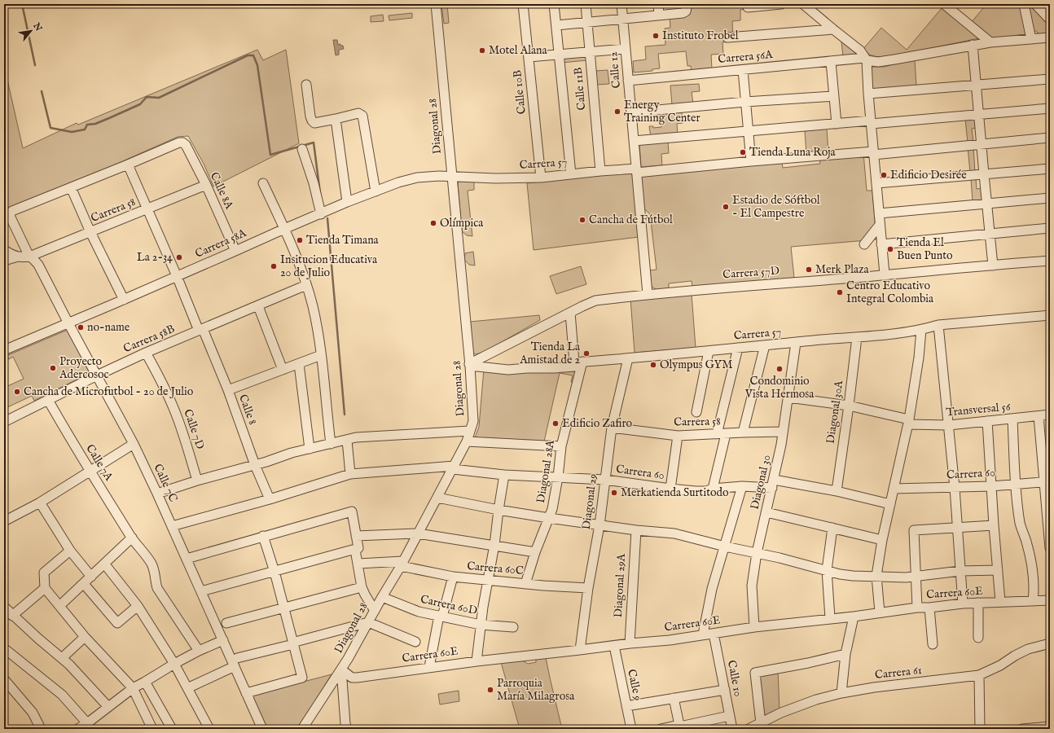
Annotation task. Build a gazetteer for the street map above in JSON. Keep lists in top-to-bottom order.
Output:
{
  "streets": {
    "street": [
      "Carrera 56A",
      "Calle 12",
      "Calle 11B",
      "Calle 10B",
      "Diagonal 28",
      "Carrera 57",
      "Calle 8A",
      "Carrera 58",
      "Carrera 58A",
      "Carrera 57D",
      "Carrera 58B",
      "Calle 8",
      "Transversal 56",
      "Diagonal 30A",
      "Calle 7D",
      "Calle 7A",
      "Diagonal 28A",
      "Carrera 60",
      "Diagonal 30",
      "Calle 7C",
      "Diagonal 29",
      "Carrera 60C",
      "Diagonal 29A",
      "Carrera 60E",
      "Carrera 60D",
      "Carrera 61",
      "Calle 10",
      "Calle 9"
    ]
  },
  "crossings": [
    ["Carrera 56A", "Calle 12"],
    ["Calle 12", "Carrera 57"],
    ["Calle 12", "Carrera 57D"],
    ["Calle 11B", "Carrera 57"],
    ["Calle 10B", "Carrera 57"],
    ["Diagonal 28", "Carrera 57"],
    ["Diagonal 28", "Carrera 58A"],
    ["Diagonal 28", "Carrera 57D"],
    ["Diagonal 28", "Carrera 60"],
    ["Diagonal 28", "Carrera 60C"],
    ["Diagonal 28", "Carrera 60E"],
    ["Diagonal 28", "Carrera 60D"],
    ["Carrera 57", "Carrera 58A"],
    ["Carrera 57", "Carrera 57D"],
    ["Carrera 57", "Diagonal 30A"],
    ["Carrera 57", "Diagonal 28A"],
    ["Carrera 57", "Diagonal 30"],
    ["Carrera 57", "Diagonal 29"],
    ["Calle 8A", "Carrera 58"],
    ["Calle 8A", "Carrera 58A"],
    ["Calle 8A", "Calle 8"],
    ["Carrera 58", "Calle 8"],
    ["Carrera 58", "Diagonal 30"],
    ["Carrera 58", "Calle 7C"],
    ["Carrera 58", "Diagonal 29"],
    ["Carrera 58A", "Calle 8"],
    ["Carrera 58A", "Calle 7C"],
    ["Carrera 57D", "Diagonal 28A"],
    ["Carrera 58B", "Calle 8"],
    ["Carrera 58B", "Calle 7D"],
    ["Carrera 58B", "Calle 7A"],
    ["Carrera 58B", "Calle 7C"],
    ["Calle 8", "Carrera 60"],
    ["Diagonal 30A", "Carrera 60"],
    ["Diagonal 28A", "Carrera 60"],
    ["Diagonal 28A", "Carrera 60C"],
    ["Carrera 60", "Diagonal 30"],
    ["Carrera 60", "Calle 7C"],
    ["Carrera 60", "Diagonal 29"],
    ["Diagonal 30", "Carrera 60E"],
    ["Diagonal 29", "Carrera 60C"],
    ["Diagonal 29", "Carrera 60E"],
    ["Diagonal 29A", "Carrera 60E"],
    ["Carrera 60E", "Calle 10"],
    ["Carrera 60E", "Calle 9"]
  ],
  "places": [
    "Instituto Frobel",
    "Motel Alana",
    "Energy Training Center",
    "Tienda Luna Roja",
    "Edificio Desirée",
    "Estadio de Sóftbol - El Campestre",
    "Cancha de Fútbol",
    "Olímpica",
    "Tienda Timana",
    "Tienda El Buen Punto",
    "La 2-34",
    "Insitucion Educativa 20 de Julio",
    "Merk Plaza",
    "Centro Educativo Integral Colombia",
    "no-name",
    "Tienda La Amistad de 2",
    "Olympus GYM",
    "Proyecto Adercosoc",
    "Condominio Vista Hermosa",
    "Cancha de Microfutbol - 20 de Julio",
    "Edificio Zafiro",
    "Merkatienda Surtitodo",
    "Parroquia María Milagrosa"
  ],
  "north": "top right"
}
